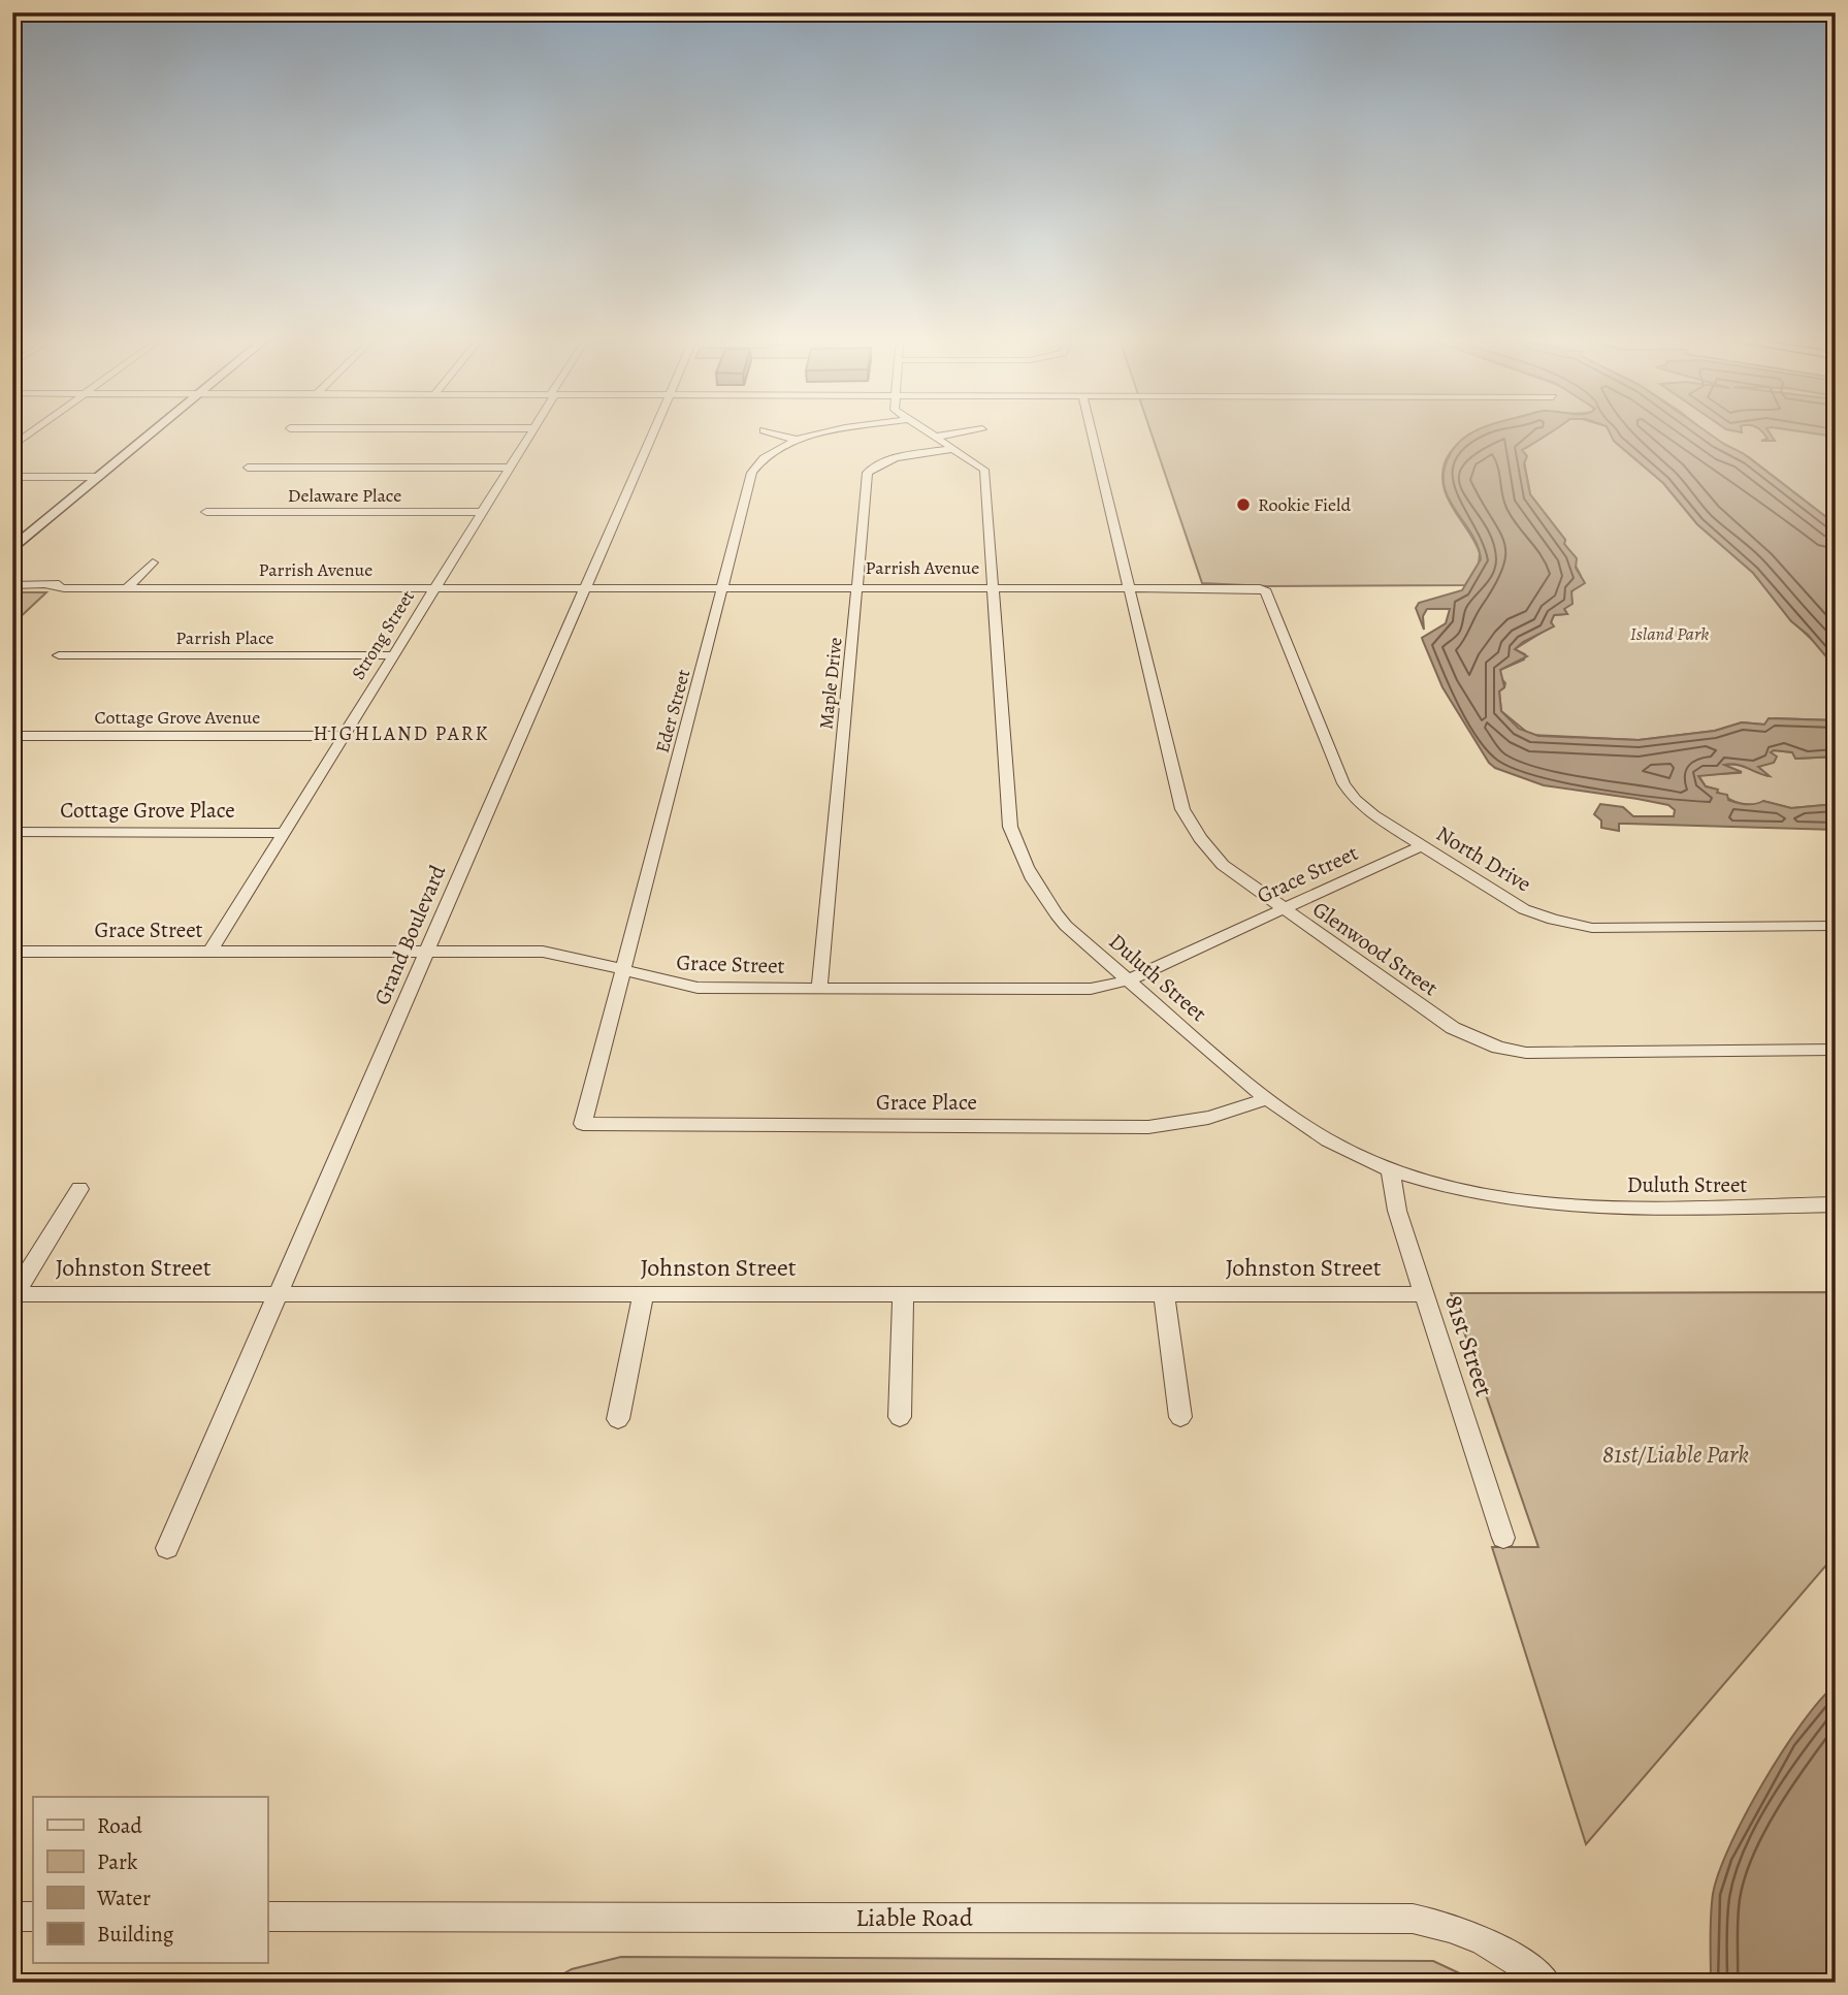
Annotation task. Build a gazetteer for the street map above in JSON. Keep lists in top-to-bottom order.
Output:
{
  "streets": {
    "street": [
      "Delaware Place",
      "Parrish Avenue",
      "Strong Street",
      "Parrish Place",
      "Maple Drive",
      "Eder Street",
      "Cottage Grove Avenue",
      "Cottage Grove Place",
      "North Drive",
      "Grace Street",
      "Grand Boulevard",
      "Glenwood Street",
      "Duluth Street",
      "Grace Place",
      "Johnston Street",
      "81st Street",
      "Liable Road"
    ]
  },
  "crossings": [
    ["Delaware Place", "Strong Street"],
    ["Parrish Avenue", "Strong Street"],
    ["Parrish Avenue", "Maple Drive"],
    ["Parrish Avenue", "Eder Street"],
    ["Parrish Avenue", "North Drive"],
    ["Parrish Avenue", "Grand Boulevard"],
    ["Parrish Avenue", "Glenwood Street"],
    ["Parrish Avenue", "Duluth Street"],
    ["Strong Street", "Parrish Place"],
    ["Strong Street", "Cottage Grove Avenue"],
    ["Strong Street", "Cottage Grove Place"],
    ["Strong Street", "Grace Street"],
    ["Maple Drive", "Grace Street"],
    ["Maple Drive", "Duluth Street"],
    ["Eder Street", "Grace Street"],
    ["Eder Street", "Grace Place"],
    ["North Drive", "Grace Street"],
    ["Grace Street", "Grand Boulevard"],
    ["Grace Street", "Glenwood Street"],
    ["Grace Street", "Duluth Street"],
    ["Grand Boulevard", "Johnston Street"],
    ["Duluth Street", "Grace Place"],
    ["Duluth Street", "81st Street"],
    ["Johnston Street", "81st Street"]
  ],
  "districts": ["HIGHLAND PARK"],
  "parks": ["Island Park", "81st/Liable Park"],
  "places": ["Rookie Field"],
  "legend": [
    "Road",
    "Park",
    "Water",
    "Building"
  ]
}
